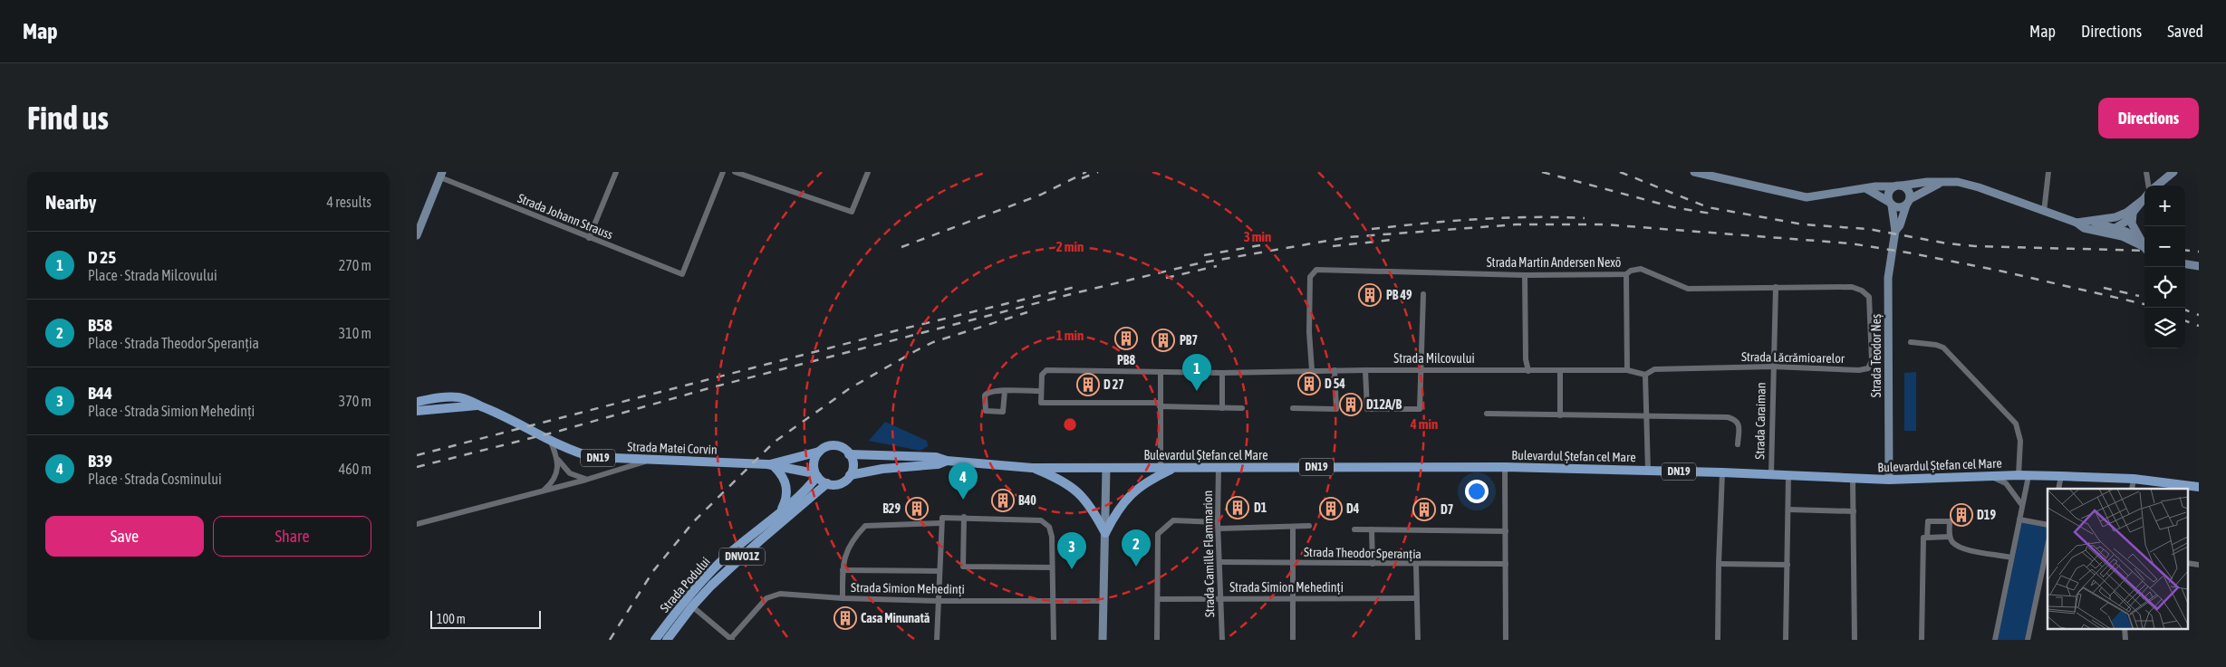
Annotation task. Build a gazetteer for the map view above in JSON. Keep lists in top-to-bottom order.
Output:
{
  "streets": {
    "main road": [
      "Strada Teodor Neș",
      "Strada Matei Corvin",
      "Bulevardul Ștefan cel Mare",
      "DN19",
      "DNVO1Z",
      "Strada Podului"
    ],
    "street": [
      "Strada Johann Strauss",
      "Strada Martin Andersen Nexö",
      "Strada Lăcrămioarelor",
      "Strada Milcovului",
      "Strada Caraiman",
      "Strada Theodor Speranția",
      "Strada Camille Flammarion",
      "Strada Simion Mehedinți"
    ]
  },
  "crossings": [
    ["Strada Martin Andersen Nexö", "Strada Lăcrămioarelor"],
    ["Strada Martin Andersen Nexö", "Strada Milcovului"],
    ["Strada Martin Andersen Nexö", "Strada Caraiman"],
    ["Strada Teodor Neș", "Bulevardul Ștefan cel Mare"],
    ["Strada Lăcrămioarelor", "Strada Milcovului"],
    ["Strada Lăcrămioarelor", "Strada Caraiman"],
    ["Strada Caraiman", "Bulevardul Ștefan cel Mare"],
    ["Strada Matei Corvin", "DN19"],
    ["Bulevardul Ștefan cel Mare", "DN19"],
    ["Bulevardul Ștefan cel Mare", "Strada Camille Flammarion"],
    ["Bulevardul Ștefan cel Mare", "Strada Podului"],
    ["DN19", "Strada Podului"],
    ["Strada Theodor Speranția", "Strada Camille Flammarion"],
    ["Strada Camille Flammarion", "Strada Simion Mehedinți"]
  ],
  "places": {
    "building": [
      "PB 49",
      "PB8",
      "PB7",
      "D 54",
      "D 27",
      "D12A/B",
      "B40",
      "D1",
      "B29",
      "D4",
      "D7",
      "D19",
      "Casa Minunată"
    ]
  },
  "scale_bar": "100 m",
  "page": {
    "header": "Map",
    "nav": ["Map", "Directions", "Saved"],
    "buttons": [
      "Directions",
      ["Save", "Share"]
    ],
    "title": "Find us",
    "heading": ["Nearby", "4 results"],
    "map_buttons": ["+", "−"],
    "list": [
      {
        "mark": "1",
        "name": "D 25",
        "note": "Place · Strada Milcovului",
        "value": "270 m"
      },
      {
        "mark": "2",
        "name": "B58",
        "note": "Place · Strada Theodor Speranția",
        "value": "310 m"
      },
      {
        "mark": "3",
        "name": "B44",
        "note": "Place · Strada Simion Mehedinți",
        "value": "370 m"
      },
      {
        "mark": "4",
        "name": "B39",
        "note": "Place · Strada Cosminului",
        "value": "460 m"
      }
    ],
    "pins": [
      "1",
      "4",
      "2",
      "3"
    ],
    "scale": "100 m"
  },
  "rings": [
    "3 min",
    "2 min",
    "1 min",
    "4 min"
  ]
}
